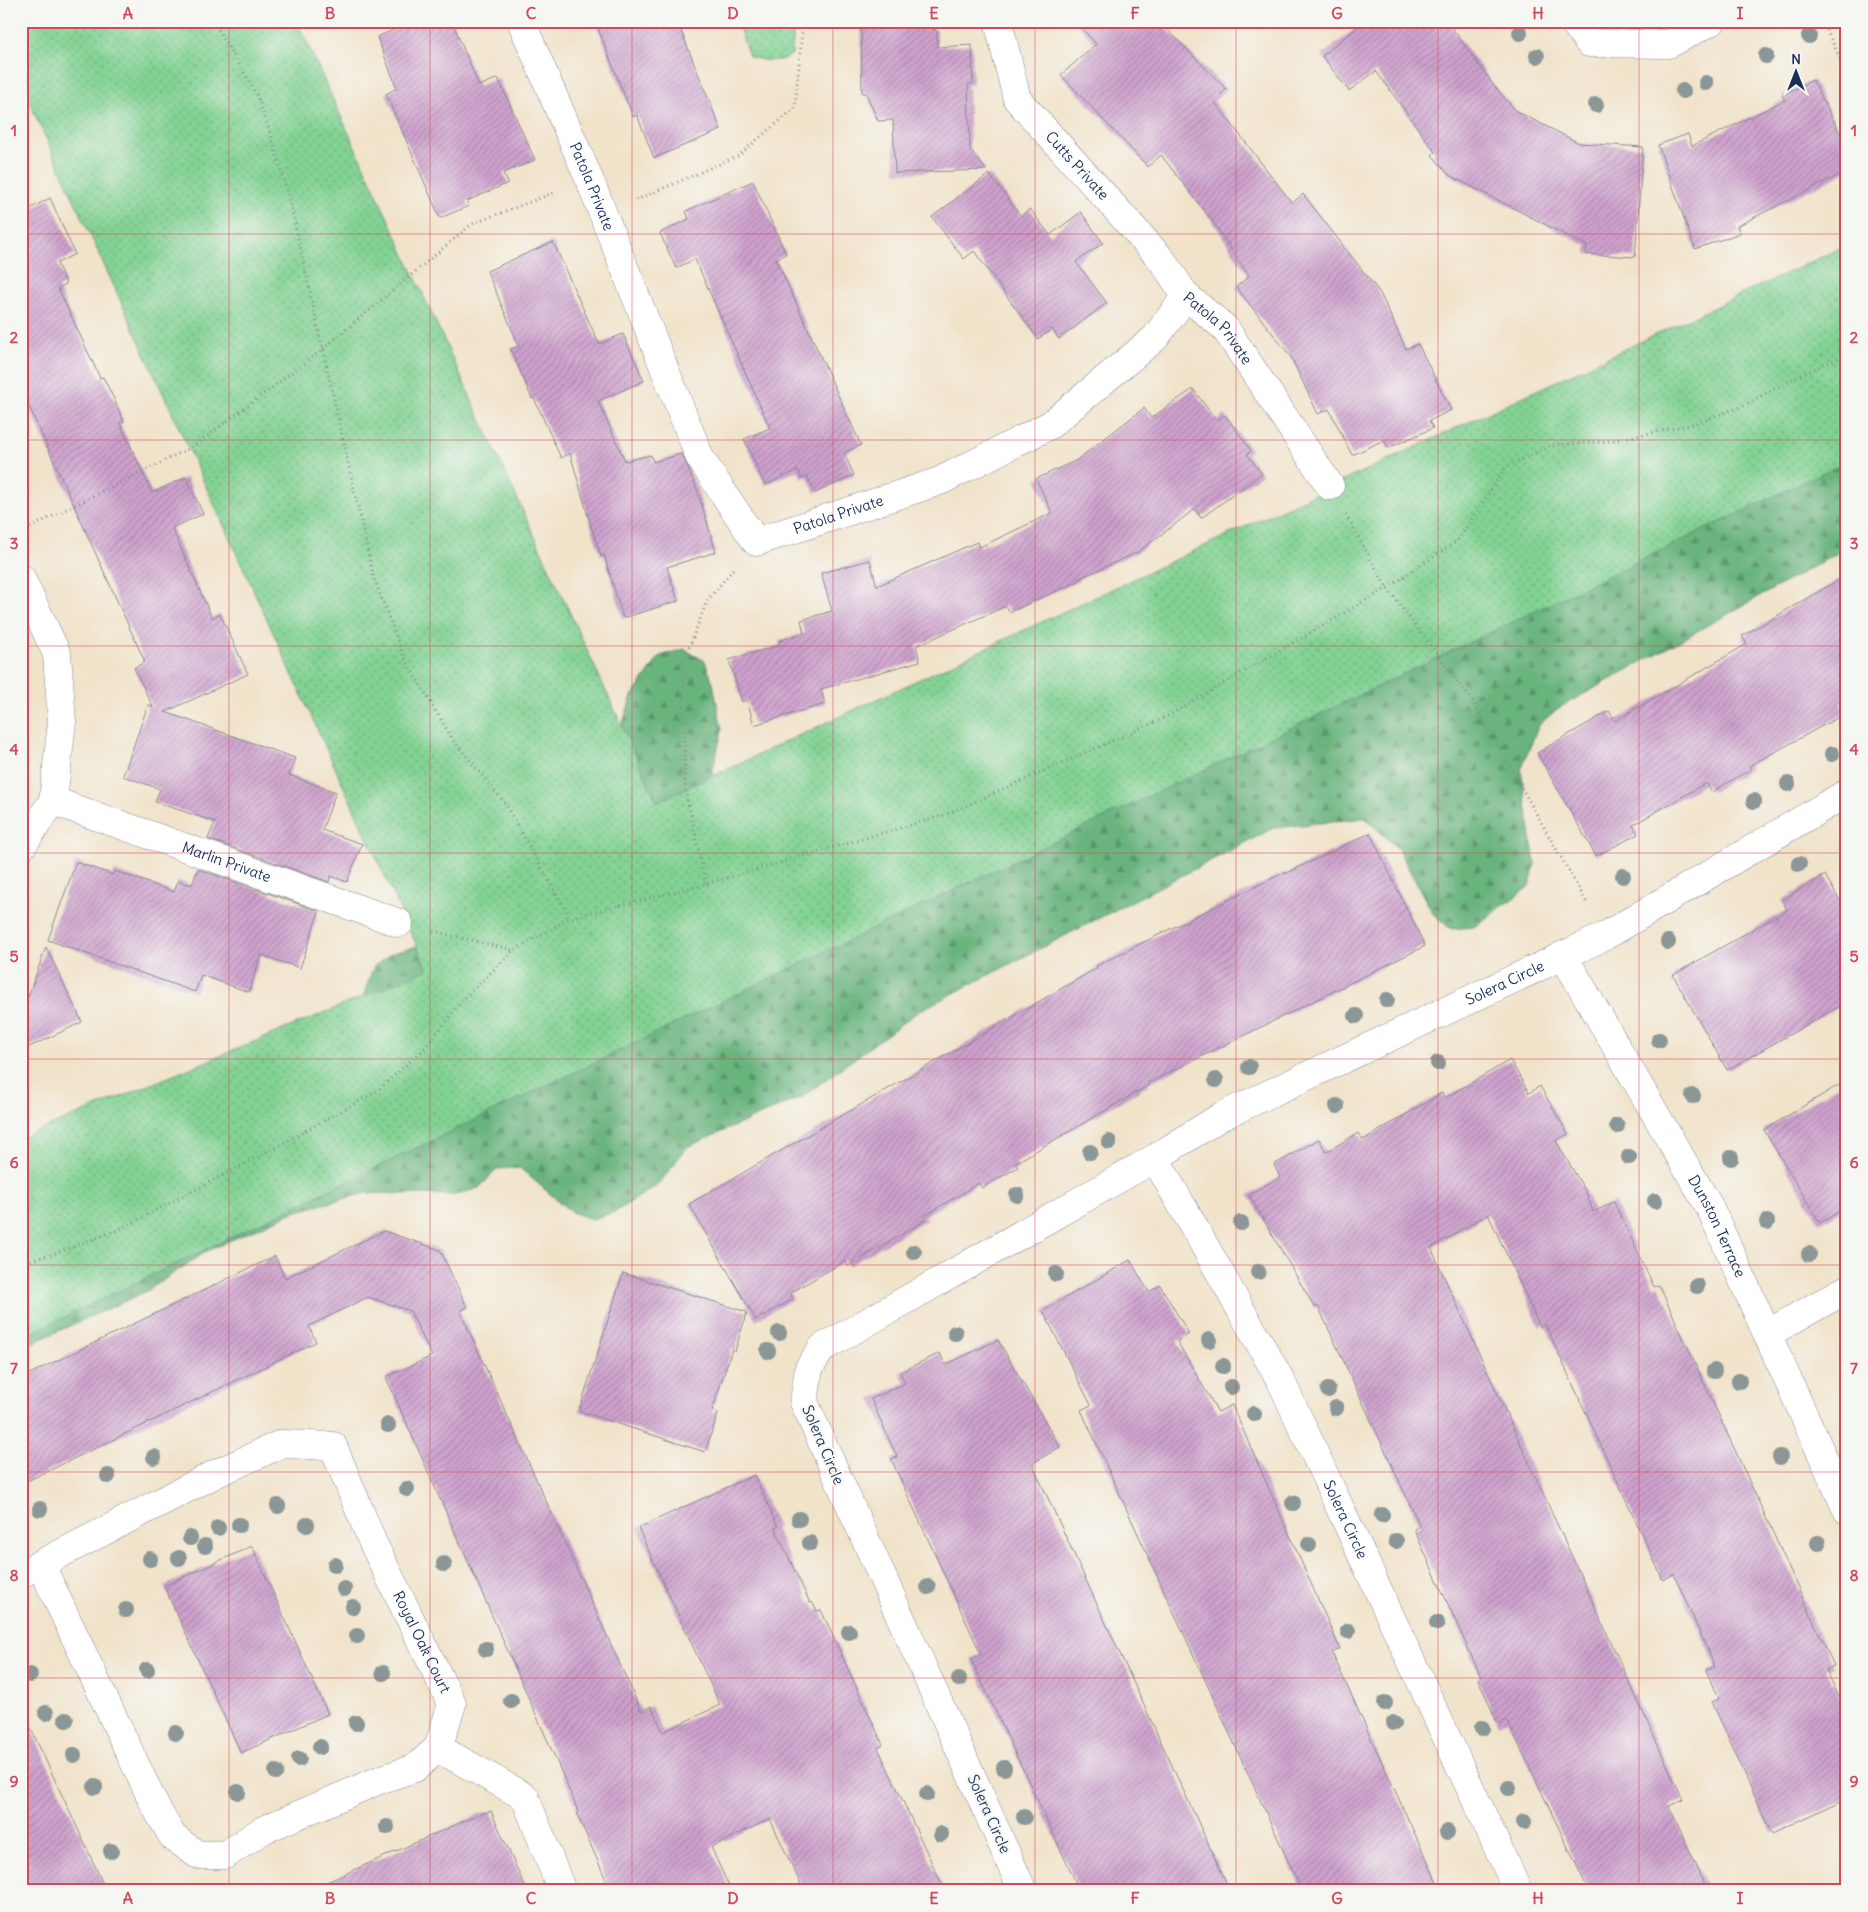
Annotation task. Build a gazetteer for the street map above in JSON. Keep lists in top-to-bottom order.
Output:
{
  "streets": {
    "street": [
      "Cutts Private",
      "Patola Private",
      "Marlin Private",
      "Solera Circle",
      "Dunston Terrace",
      "Royal Oak Court"
    ]
  },
  "crossings": [
    ["Cutts Private", "Patola Private"],
    ["Solera Circle", "Dunston Terrace"]
  ],
  "north": "top",
  "grid": {
    "columns": [
      "A",
      "B",
      "C",
      "D",
      "E",
      "F",
      "G",
      "H",
      "I"
    ],
    "rows": [
      "1",
      "2",
      "3",
      "4",
      "5",
      "6",
      "7",
      "8",
      "9"
    ]
  }
}
